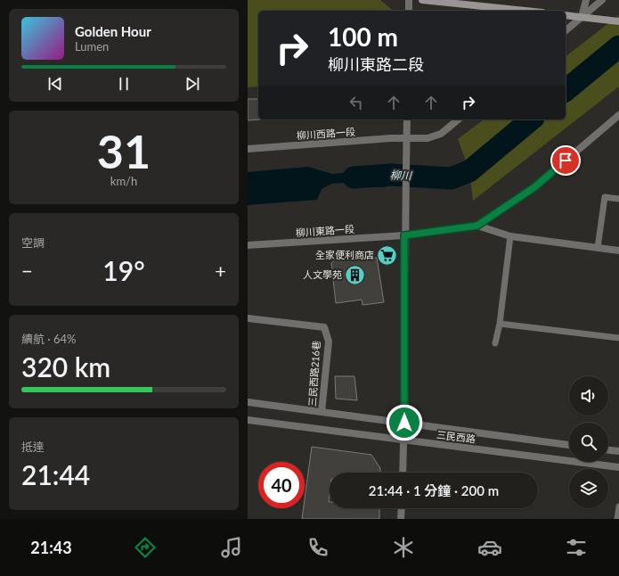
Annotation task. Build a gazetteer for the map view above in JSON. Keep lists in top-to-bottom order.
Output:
{
  "streets": {
    "street": [
      "柳川西路一段",
      "柳川東路一段",
      "三民西路216巷",
      "三民西路"
    ]
  },
  "crossings": [
    ["三民西路216巷", "三民西路"]
  ],
  "water": ["柳川"],
  "places": {
    "supermarket": ["全家便利商店"],
    "building": ["人文學苑"]
  },
  "page": {
    "turn": ["100 m", "柳川東路二段"],
    "song": ["Golden Hour", "Lumen"],
    "tile": [
      ["31", "km/h"],
      "空調",
      ["續航 · 64%", "320 km"],
      ["抵達", "21:44"]
    ],
    "heat": ["−", "19°", "+"],
    "limit": "40",
    "trip": "21:44 · 1 分鐘 · 200 m",
    "tabs": "21:43"
  }
}
